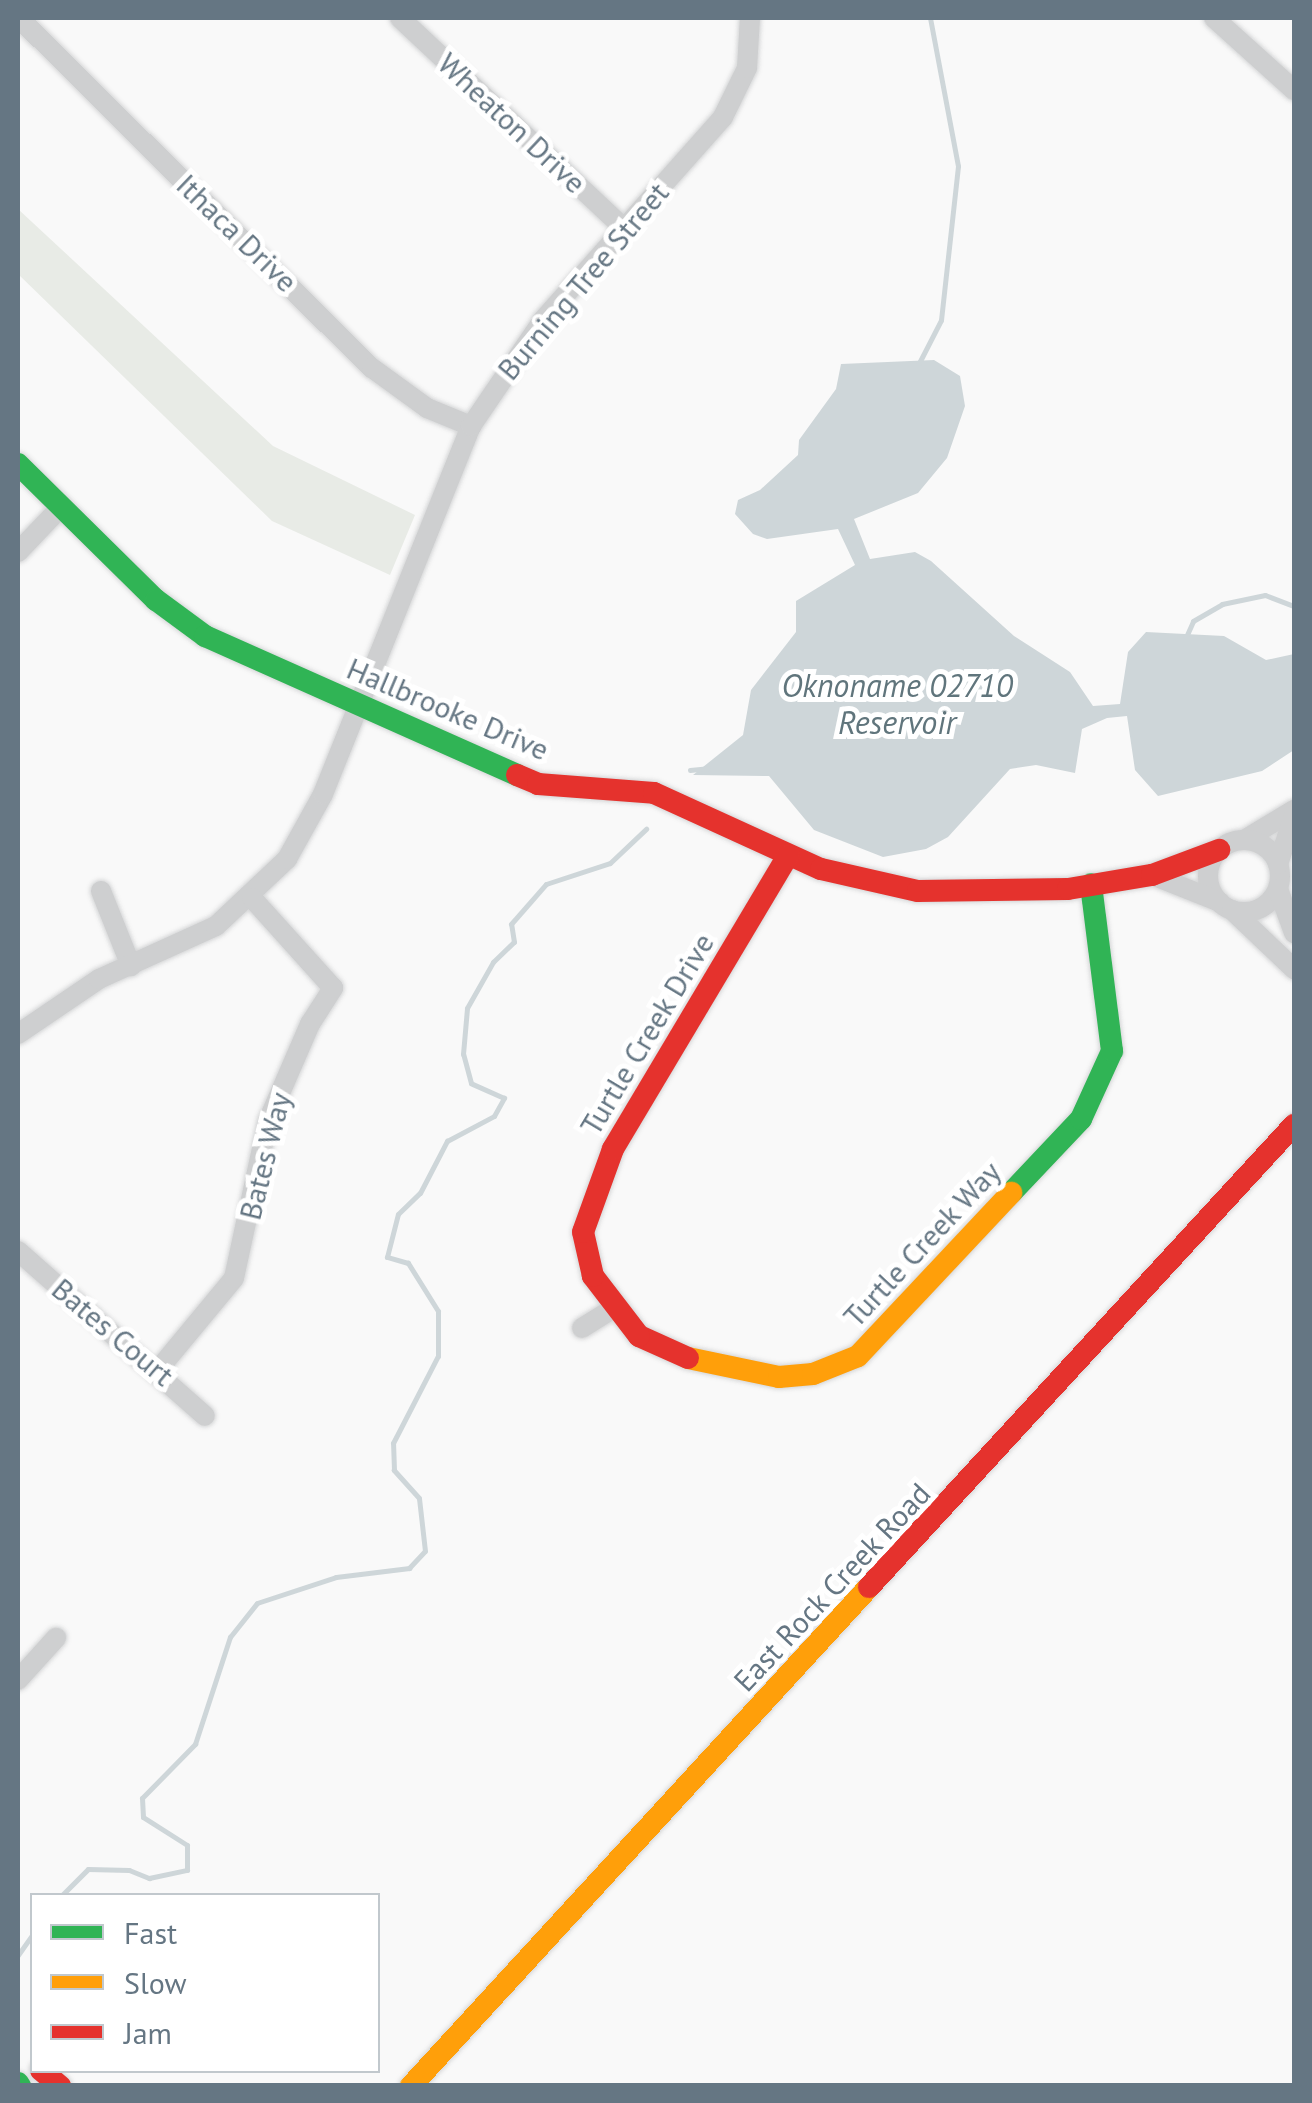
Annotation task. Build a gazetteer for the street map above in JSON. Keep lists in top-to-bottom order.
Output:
{
  "streets": {
    "street": [
      "Wheaton Drive",
      "Ithaca Drive",
      "Burning Tree Street",
      "Hallbrooke Drive",
      "Turtle Creek Drive",
      "Bates Way",
      "Turtle Creek Way",
      "Bates Court",
      "East Rock Creek Road"
    ]
  },
  "crossings": [
    ["Wheaton Drive", "Burning Tree Street"],
    ["Ithaca Drive", "Burning Tree Street"],
    ["Burning Tree Street", "Hallbrooke Drive"],
    ["Burning Tree Street", "Bates Way"],
    ["Hallbrooke Drive", "Turtle Creek Drive"],
    ["Hallbrooke Drive", "Turtle Creek Way"],
    ["Turtle Creek Drive", "Turtle Creek Way"],
    ["Bates Way", "Bates Court"]
  ],
  "water": ["Oknoname 02710 Reservoir"],
  "legend": ["Fast", "Slow", "Jam"]
}
